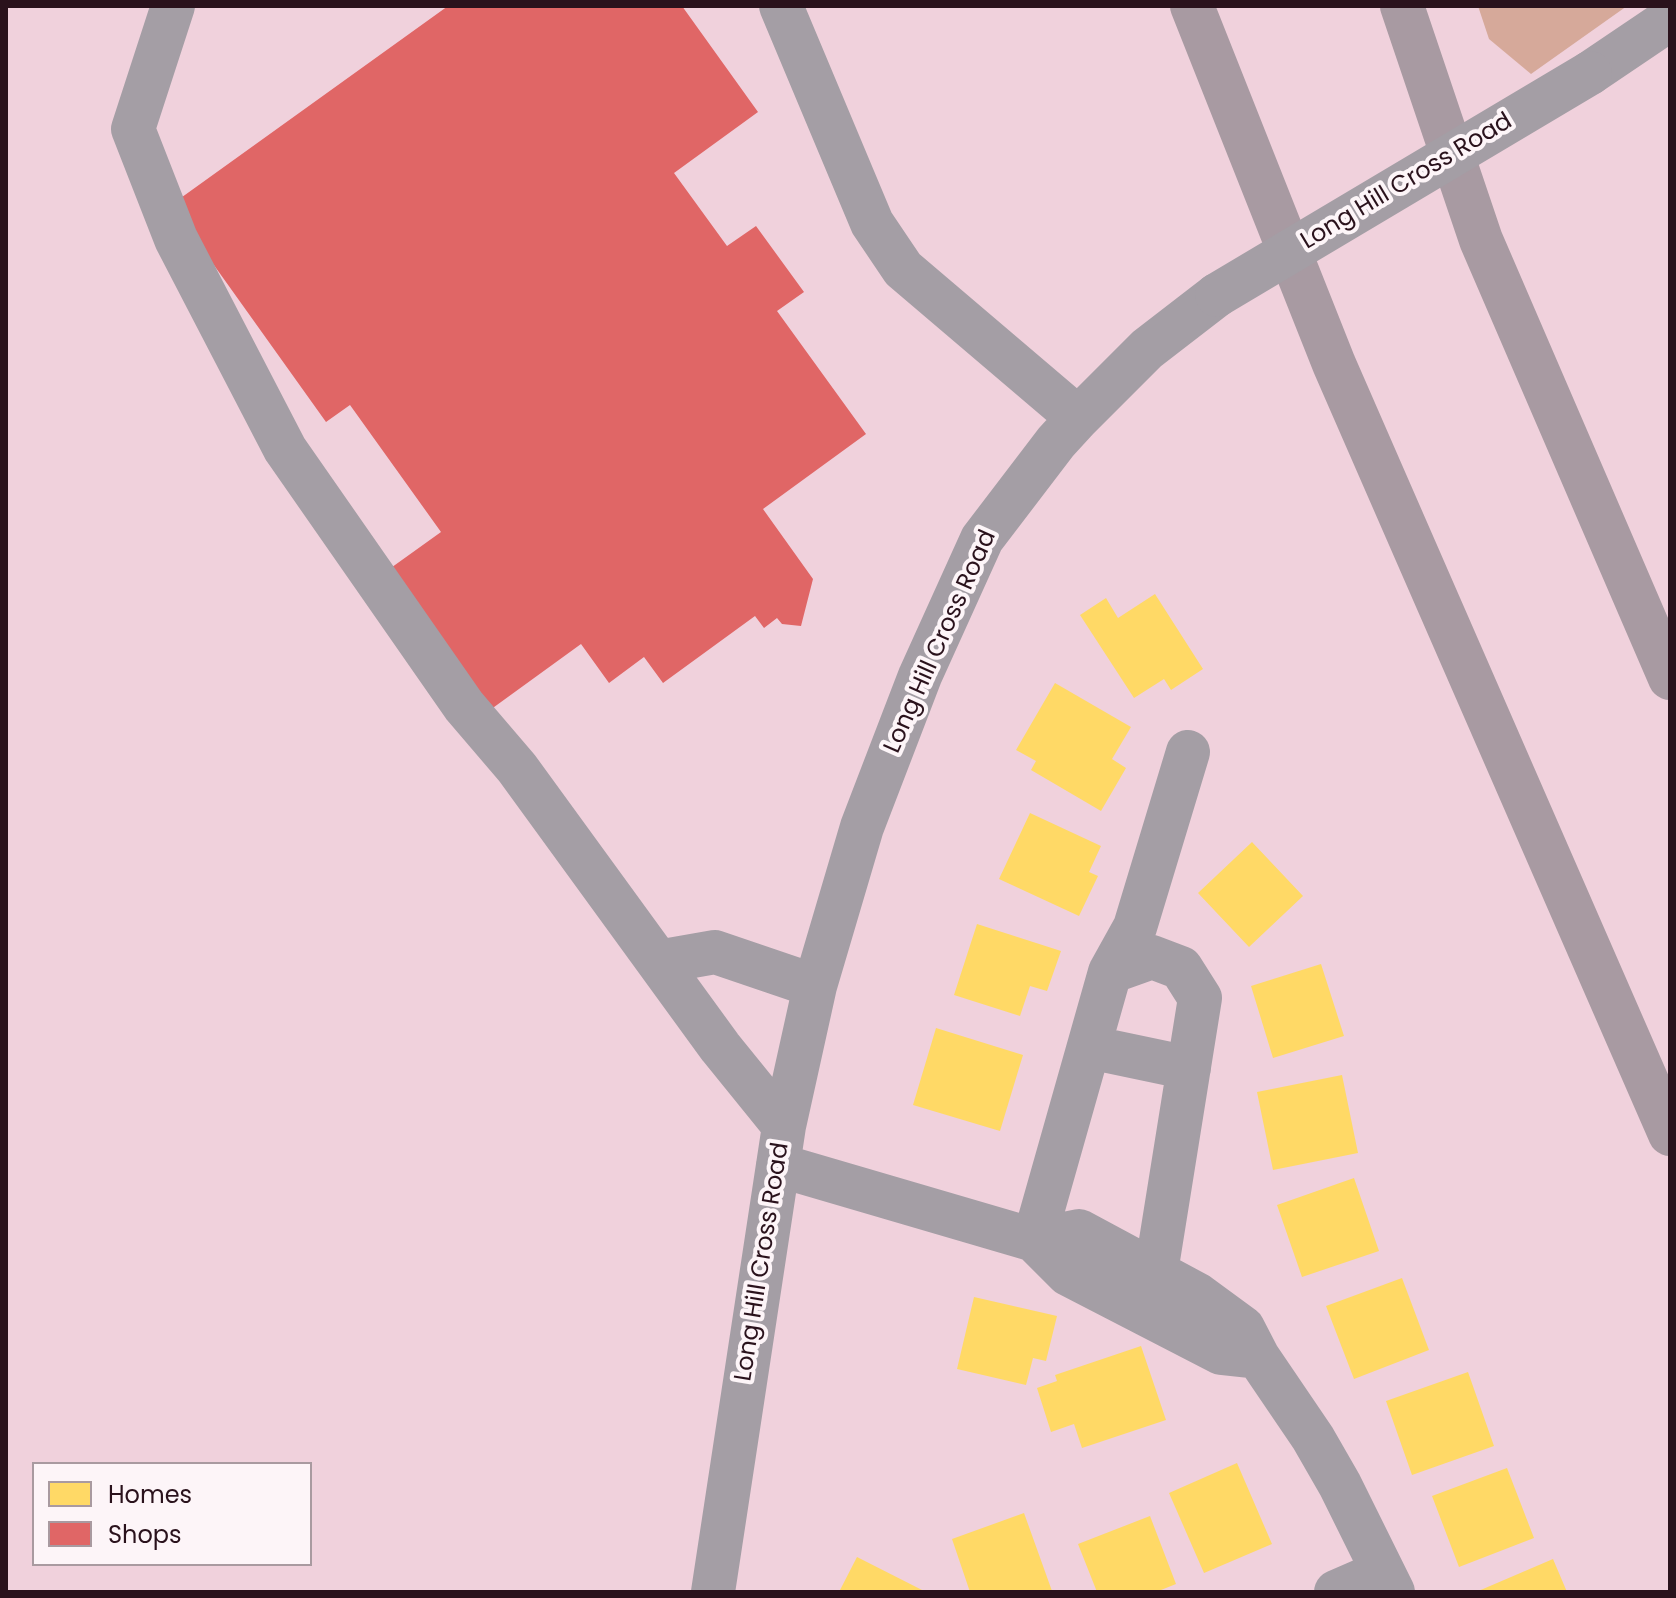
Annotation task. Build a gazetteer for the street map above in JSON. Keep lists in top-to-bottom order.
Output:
{
  "streets": {
    "street": ["Long Hill Cross Road"]
  },
  "legend": ["Homes", "Shops"]
}
